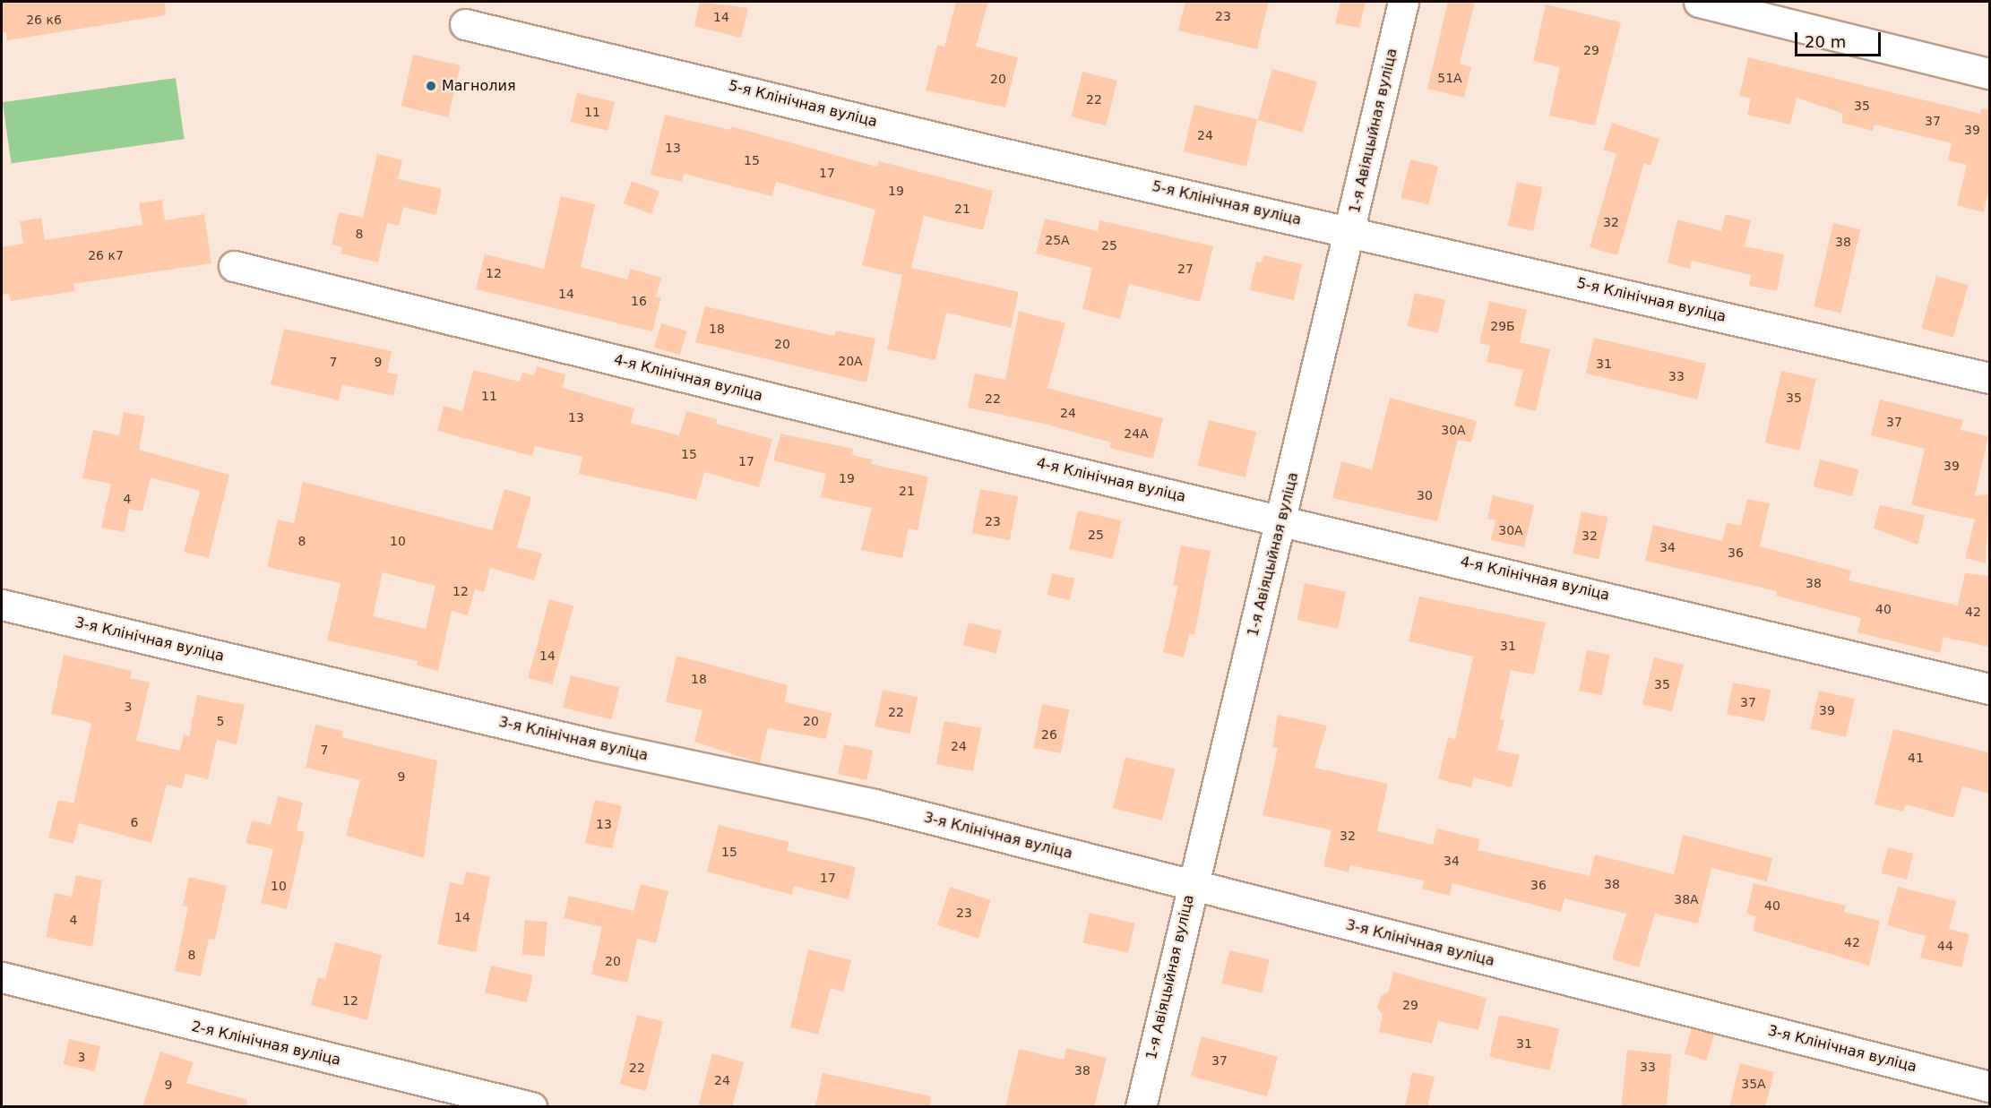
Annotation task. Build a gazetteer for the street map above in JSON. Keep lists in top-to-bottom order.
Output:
{
  "streets": {
    "street": [
      "5-я Клінічная вуліца",
      "1-я Авіяцыйная вуліца",
      "4-я Клінічная вуліца",
      "3-я Клінічная вуліца",
      "2-я Клінічная вуліца"
    ]
  },
  "crossings": [
    ["5-я Клінічная вуліца", "1-я Авіяцыйная вуліца"],
    ["1-я Авіяцыйная вуліца", "4-я Клінічная вуліца"],
    ["1-я Авіяцыйная вуліца", "3-я Клінічная вуліца"]
  ],
  "places": ["Магнолия"],
  "house_numbers": [
    "23",
    "14",
    "26 к6",
    "29",
    "51А",
    "20",
    "22",
    "35",
    "11",
    "37",
    "39",
    "24",
    "13",
    "15",
    "17",
    "19",
    "21",
    "32",
    "8",
    "25А",
    "38",
    "25",
    "26 к7",
    "27",
    "12",
    "14",
    "16",
    "29Б",
    "18",
    "20",
    "20А",
    "7",
    "9",
    "31",
    "33",
    "11",
    "35",
    "22",
    "24",
    "13",
    "37",
    "30А",
    "24А",
    "15",
    "17",
    "39",
    "19",
    "21",
    "30",
    "4",
    "23",
    "30А",
    "25",
    "32",
    "8",
    "10",
    "34",
    "36",
    "38",
    "12",
    "40",
    "42",
    "31",
    "14",
    "18",
    "35",
    "37",
    "3",
    "39",
    "22",
    "5",
    "20",
    "26",
    "24",
    "7",
    "41",
    "9",
    "6",
    "13",
    "32",
    "15",
    "34",
    "17",
    "38",
    "36",
    "10",
    "38А",
    "40",
    "23",
    "14",
    "4",
    "42",
    "44",
    "8",
    "20",
    "12",
    "29",
    "31",
    "3",
    "37",
    "33",
    "22",
    "38",
    "24",
    "35А",
    "9"
  ],
  "scale_bar": "20 m"
}
